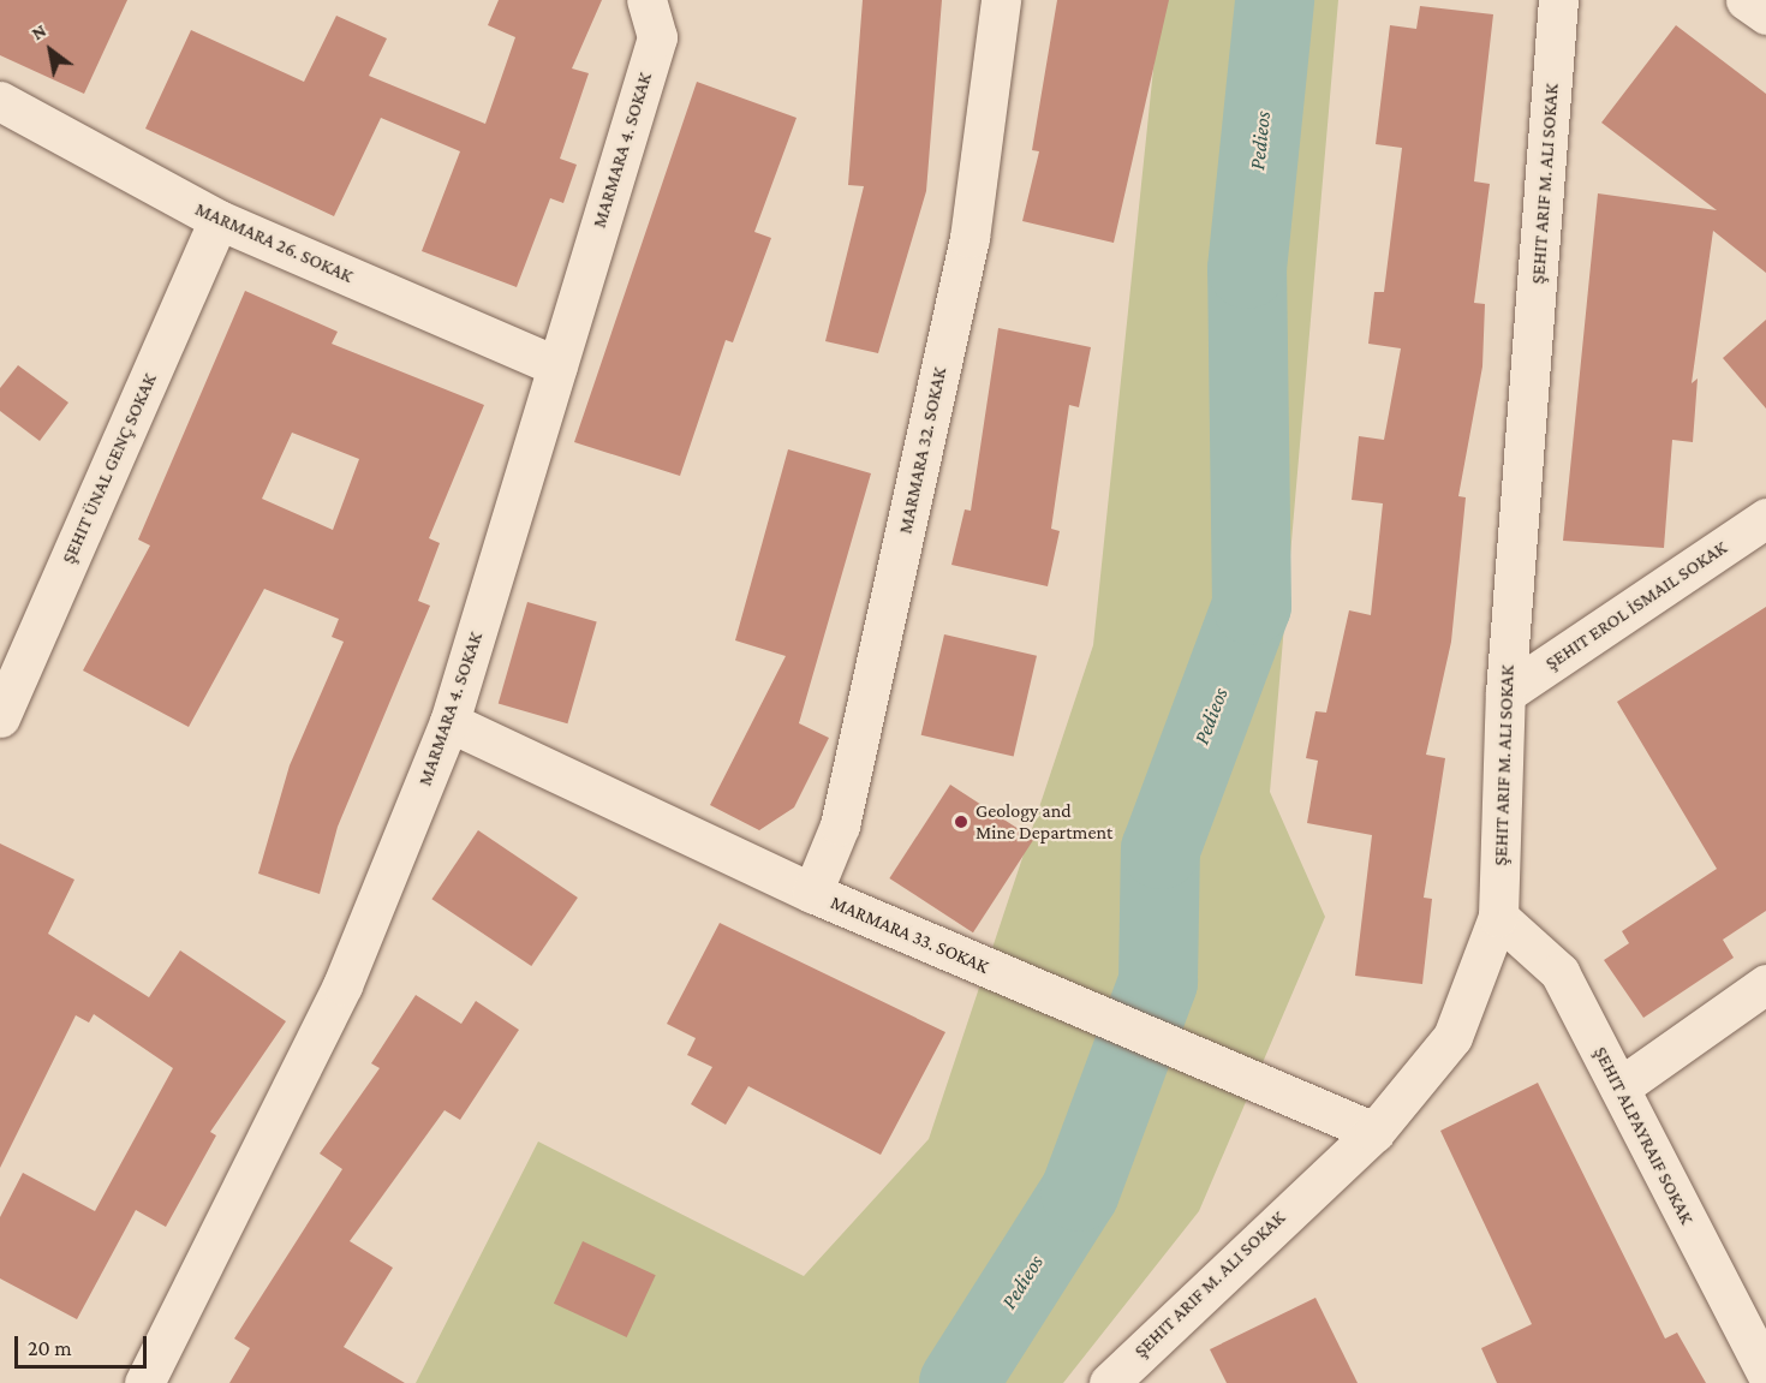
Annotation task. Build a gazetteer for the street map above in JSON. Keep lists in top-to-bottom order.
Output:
{
  "streets": {
    "street": [
      "MARMARA 4. SOKAK",
      "ŞEHIT ARIF M. ALI SOKAK",
      "MARMARA 26. SOKAK",
      "MARMARA 32. SOKAK",
      "ŞEHIT ÜNAL GENÇ SOKAK",
      "ŞEHIT EROL İSMAIL SOKAK",
      "MARMARA 33. SOKAK",
      "ŞEHIT ALPAYRAIF SOKAK"
    ]
  },
  "crossings": [
    ["MARMARA 4. SOKAK", "MARMARA 26. SOKAK"],
    ["MARMARA 4. SOKAK", "MARMARA 33. SOKAK"],
    ["ŞEHIT ARIF M. ALI SOKAK", "ŞEHIT EROL İSMAIL SOKAK"],
    ["ŞEHIT ARIF M. ALI SOKAK", "MARMARA 33. SOKAK"],
    ["ŞEHIT ARIF M. ALI SOKAK", "ŞEHIT ALPAYRAIF SOKAK"],
    ["MARMARA 26. SOKAK", "ŞEHIT ÜNAL GENÇ SOKAK"],
    ["MARMARA 32. SOKAK", "MARMARA 33. SOKAK"]
  ],
  "water": ["Pedieos"],
  "places": ["Geology and Mine Department"],
  "scale_bar": "20 m",
  "north": "top left"
}
